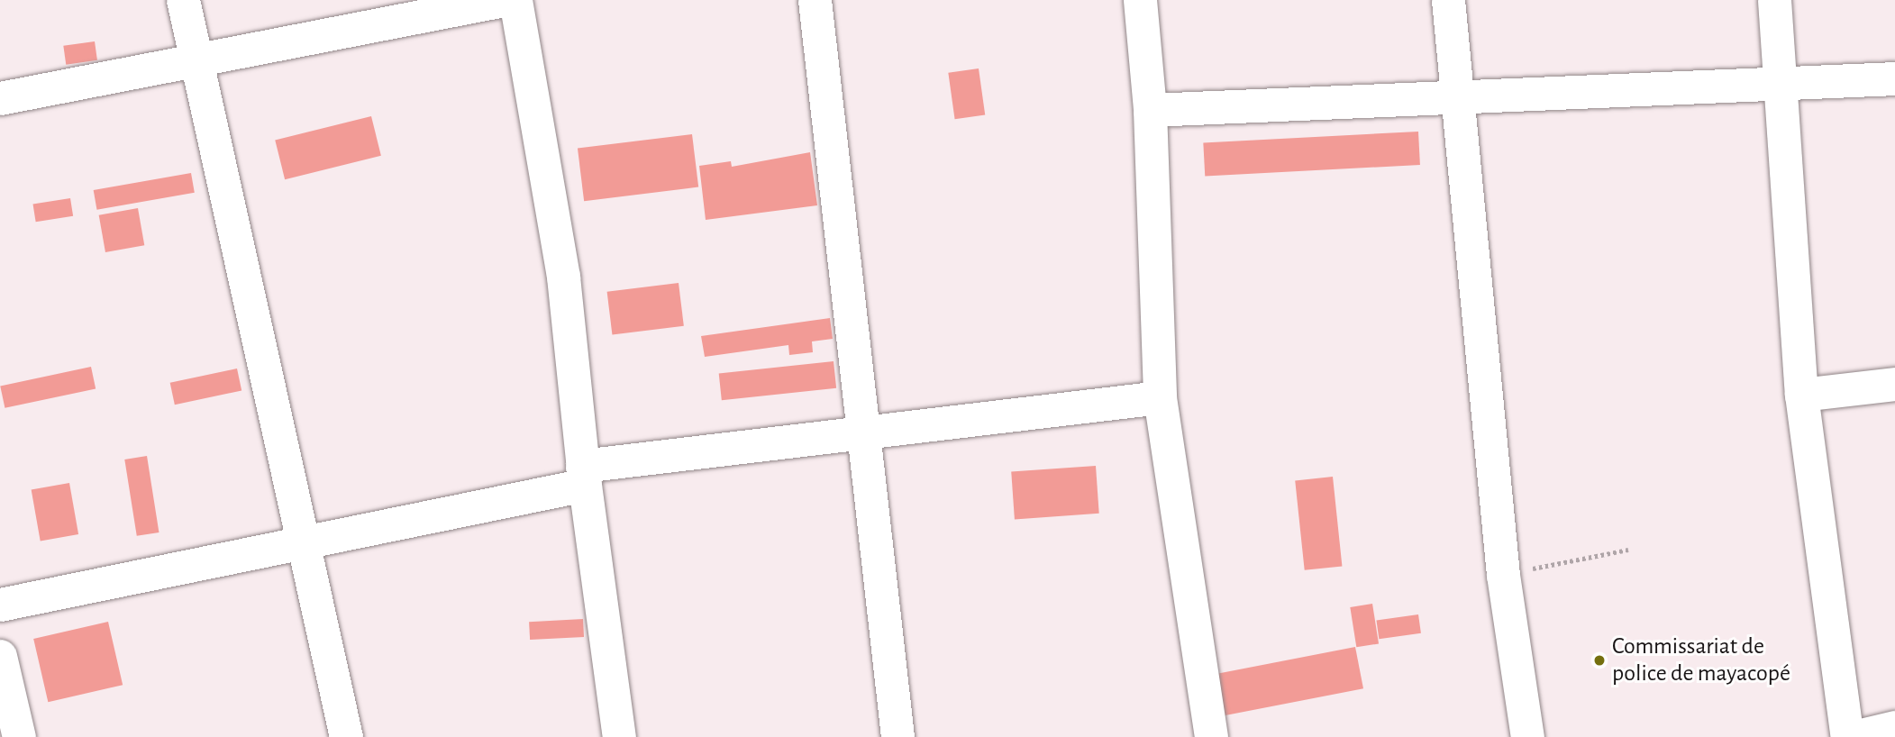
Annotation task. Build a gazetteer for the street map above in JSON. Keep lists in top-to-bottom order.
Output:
{
  "places": ["Commissariat de police de mayacopé"]
}
